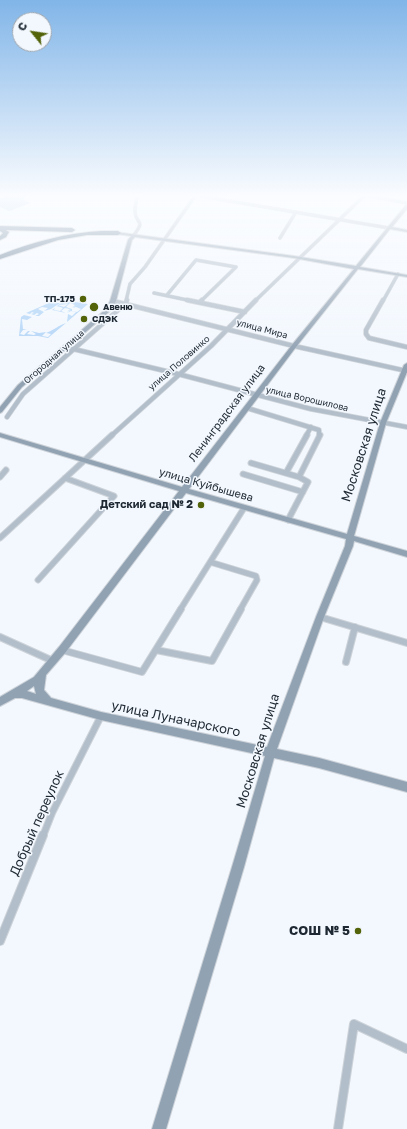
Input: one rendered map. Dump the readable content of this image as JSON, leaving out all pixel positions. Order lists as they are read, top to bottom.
{
  "streets": {
    "street": [
      "улица Мира",
      "Огородная улица",
      "улица Половинко",
      "улица Ворошилова",
      "Ленинградская улица",
      "Московская улица",
      "улица Куйбышева",
      "улица Луначарского",
      "Добрый переулок"
    ]
  },
  "crossings": [
    ["улица Мира", "Огородная улица"],
    ["улица Мира", "улица Половинко"],
    ["улица Мира", "Ленинградская улица"],
    ["улица Мира", "Московская улица"],
    ["Огородная улица", "улица Ворошилова"],
    ["улица Половинко", "улица Ворошилова"],
    ["улица Половинко", "улица Куйбышева"],
    ["улица Ворошилова", "Ленинградская улица"],
    ["улица Ворошилова", "Московская улица"],
    ["Ленинградская улица", "улица Куйбышева"],
    ["Ленинградская улица", "улица Луначарского"],
    ["Московская улица", "улица Куйбышева"],
    ["Московская улица", "улица Луначарского"],
    ["улица Луначарского", "Добрый переулок"]
  ],
  "places": [
    "ТП-175",
    "Авеню",
    "СДЭК",
    "Детский сад № 2",
    "СОШ № 5"
  ],
  "north": "top left"
}
